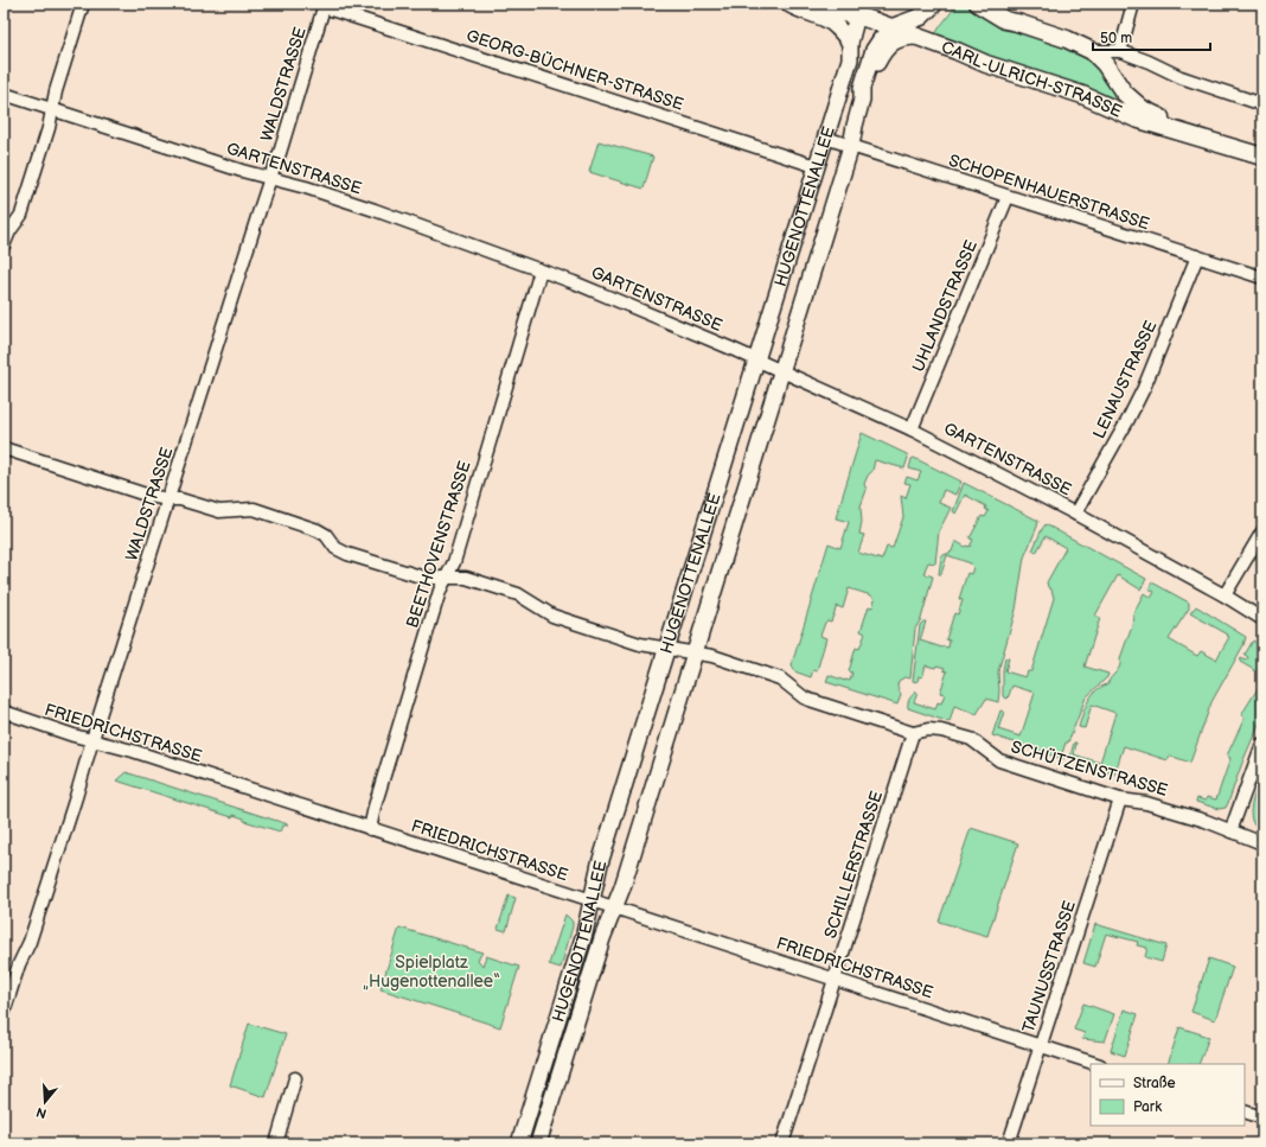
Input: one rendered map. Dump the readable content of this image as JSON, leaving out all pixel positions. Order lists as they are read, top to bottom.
{
  "streets": {
    "main road": ["CARL-ULRICH-STRASSE"],
    "street": [
      "GEORG-BÜCHNER-STRASSE",
      "WALDSTRASSE",
      "GARTENSTRASSE",
      "SCHOPENHAUERSTRASSE",
      "HUGENOTTENALLEE",
      "UHLANDSTRASSE",
      "LENAUSTRASSE",
      "BEETHOVENSTRASSE",
      "FRIEDRICHSTRASSE",
      "SCHÜTZENSTRASSE",
      "SCHILLERSTRASSE",
      "TAUNUSSTRASSE"
    ]
  },
  "crossings": [
    ["GEORG-BÜCHNER-STRASSE", "WALDSTRASSE"],
    ["GEORG-BÜCHNER-STRASSE", "HUGENOTTENALLEE"],
    ["CARL-ULRICH-STRASSE", "HUGENOTTENALLEE"],
    ["WALDSTRASSE", "GARTENSTRASSE"],
    ["WALDSTRASSE", "FRIEDRICHSTRASSE"],
    ["WALDSTRASSE", "SCHÜTZENSTRASSE"],
    ["GARTENSTRASSE", "HUGENOTTENALLEE"],
    ["GARTENSTRASSE", "UHLANDSTRASSE"],
    ["GARTENSTRASSE", "LENAUSTRASSE"],
    ["GARTENSTRASSE", "BEETHOVENSTRASSE"],
    ["SCHOPENHAUERSTRASSE", "HUGENOTTENALLEE"],
    ["SCHOPENHAUERSTRASSE", "UHLANDSTRASSE"],
    ["SCHOPENHAUERSTRASSE", "LENAUSTRASSE"],
    ["HUGENOTTENALLEE", "FRIEDRICHSTRASSE"],
    ["HUGENOTTENALLEE", "SCHÜTZENSTRASSE"],
    ["BEETHOVENSTRASSE", "FRIEDRICHSTRASSE"],
    ["BEETHOVENSTRASSE", "SCHÜTZENSTRASSE"],
    ["FRIEDRICHSTRASSE", "SCHILLERSTRASSE"],
    ["FRIEDRICHSTRASSE", "TAUNUSSTRASSE"],
    ["SCHÜTZENSTRASSE", "SCHILLERSTRASSE"],
    ["SCHÜTZENSTRASSE", "TAUNUSSTRASSE"]
  ],
  "parks": ["Spielplatz „Hugenottenallee“"],
  "legend": ["Straße", "Park"],
  "scale_bar": "50 m",
  "north": "bottom"
}
